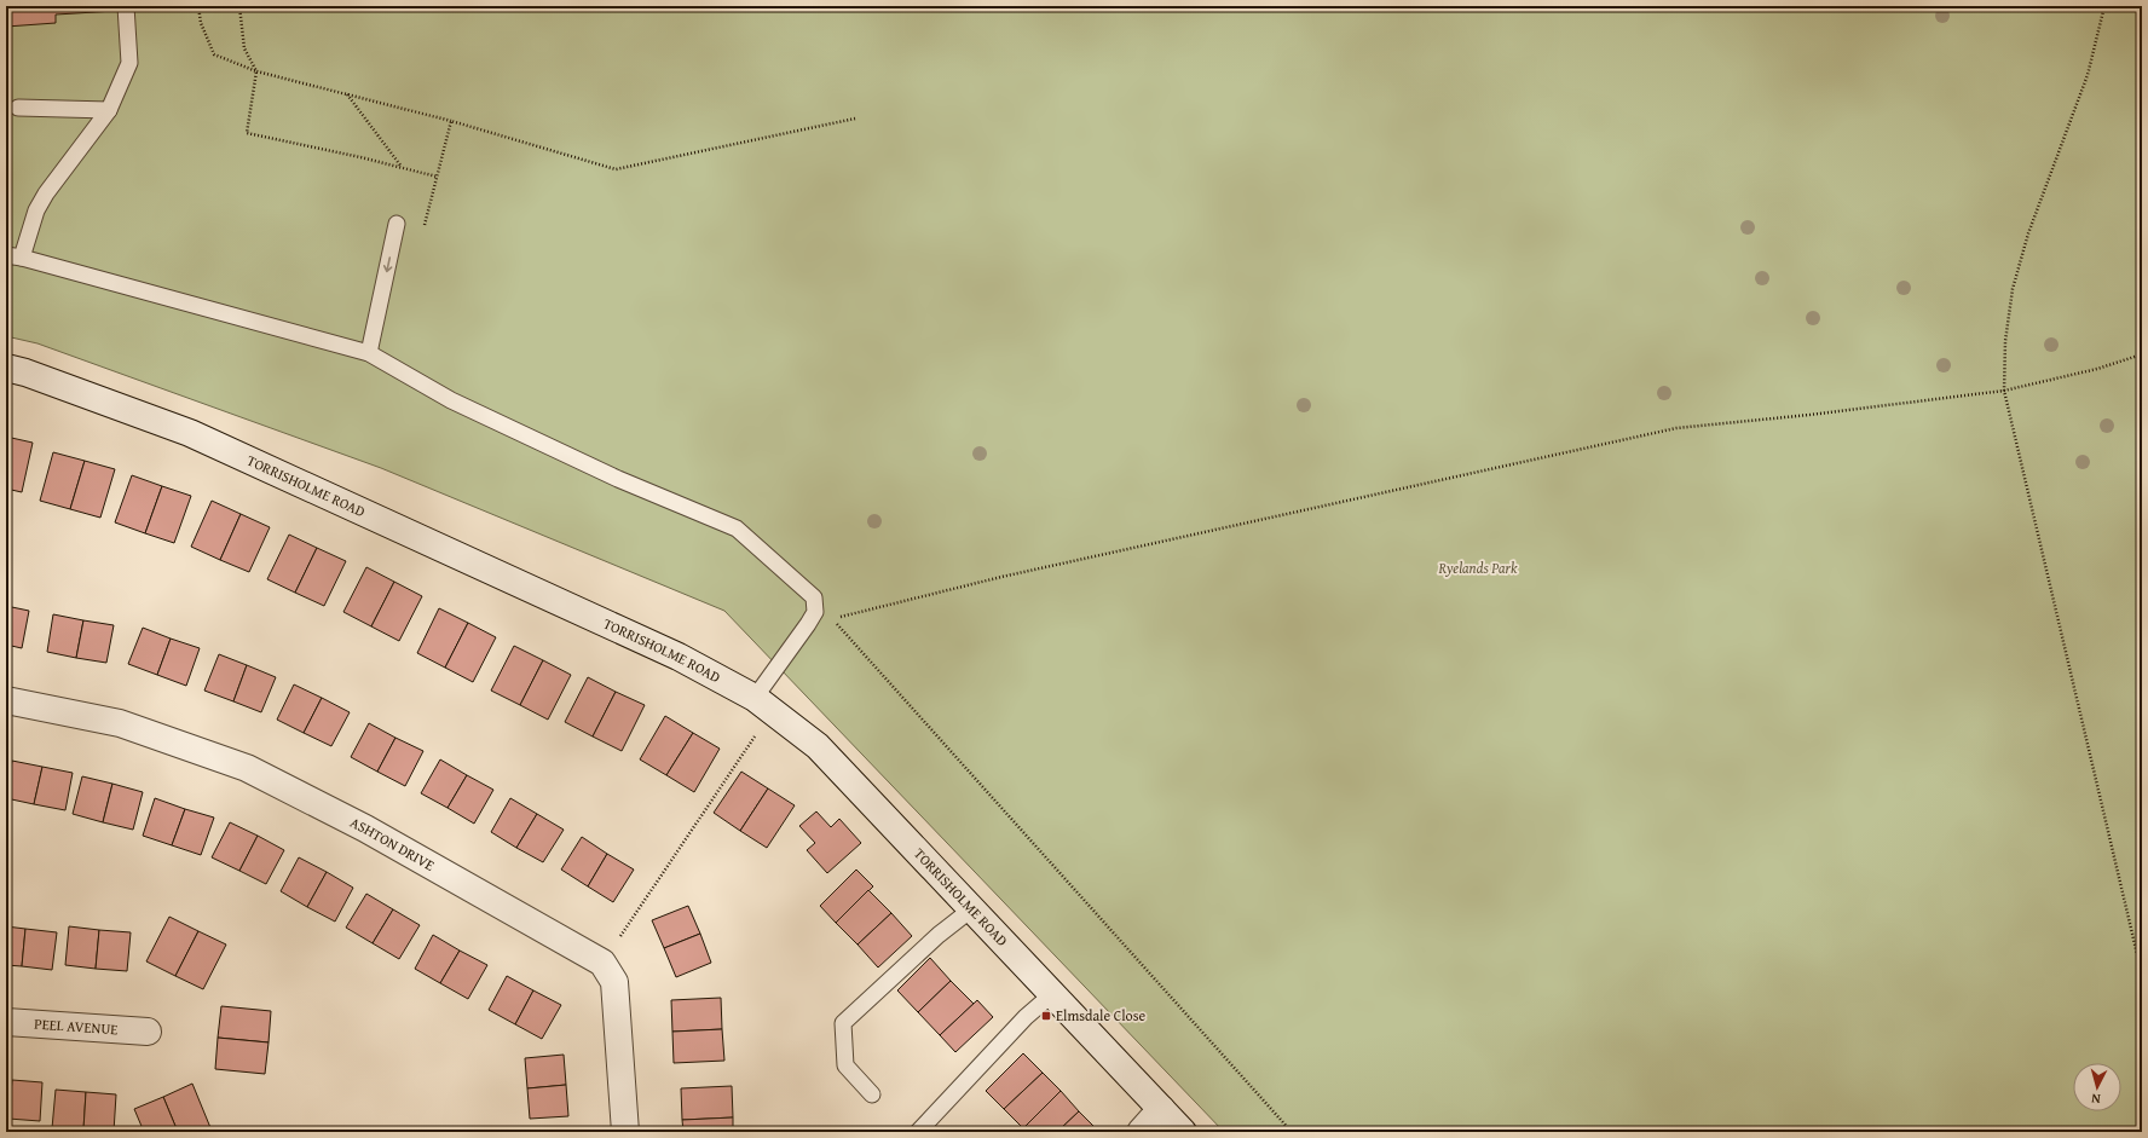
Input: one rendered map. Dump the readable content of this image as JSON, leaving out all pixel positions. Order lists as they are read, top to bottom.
{
  "streets": {
    "main road": ["TORRISHOLME ROAD", "ASHTON DRIVE", "PEEL AVENUE"]
  },
  "parks": ["Ryelands Park"],
  "places": {
    "transit": ["Elmsdale Close"]
  },
  "north": "bottom"
}
